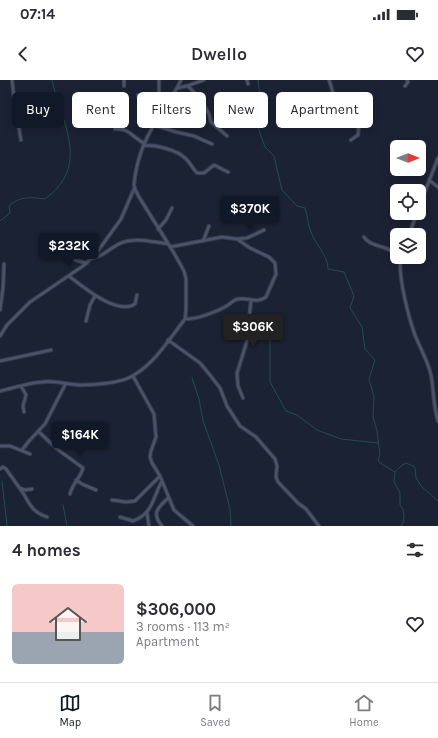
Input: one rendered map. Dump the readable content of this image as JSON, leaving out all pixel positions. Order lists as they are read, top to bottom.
{
  "north": "right",
  "page": {
    "status": "07:14",
    "header": "Dwello",
    "chip": [
      "Buy",
      "Rent",
      "Filters",
      "New",
      "Apartment"
    ],
    "price": [
      "$370K",
      "$232K",
      "$306K",
      "$164K"
    ],
    "heading": "4 homes",
    "list": [
      {
        "name": "$306,000",
        "note": "3 rooms · 113 m² · Apartment"
      }
    ],
    "tabs": ["Map", "Saved", "Home"]
  }
}
